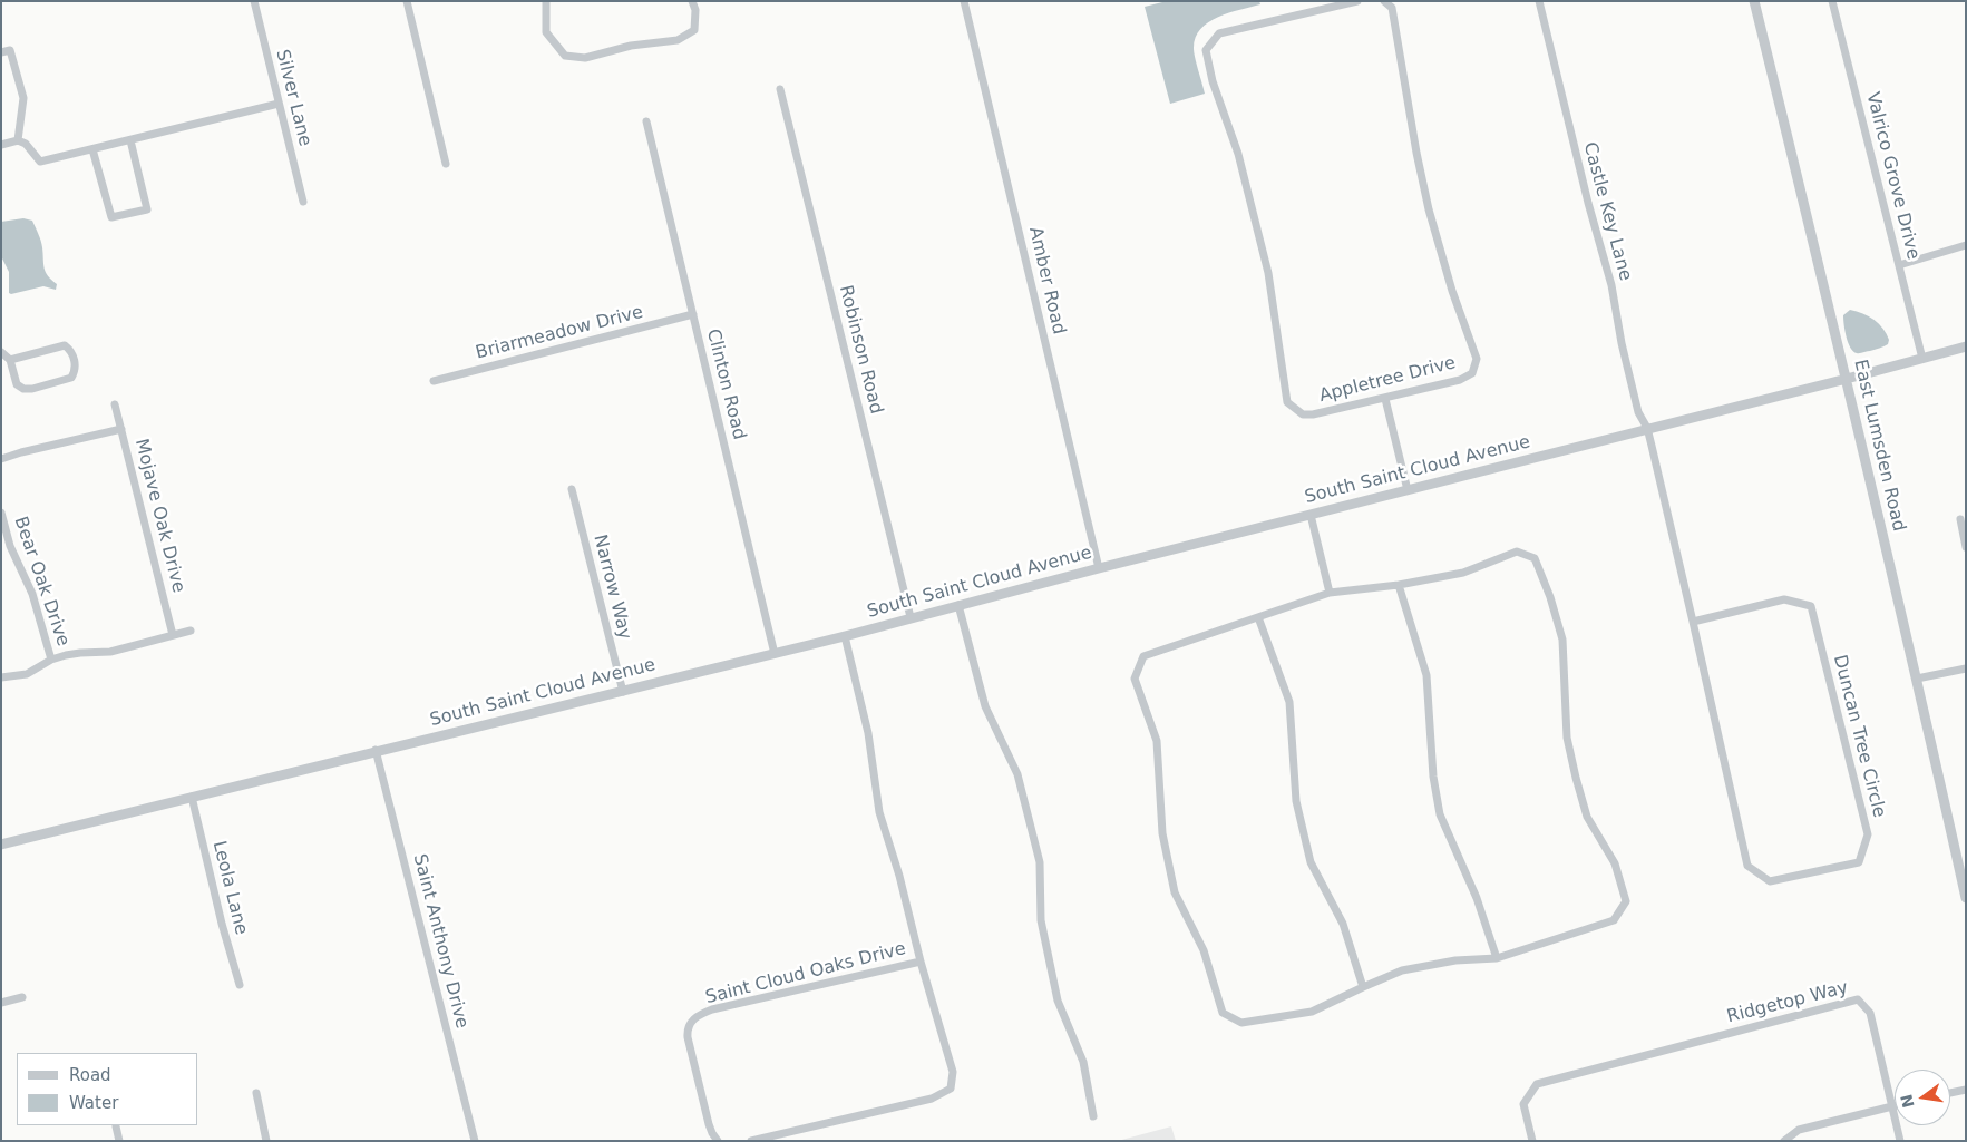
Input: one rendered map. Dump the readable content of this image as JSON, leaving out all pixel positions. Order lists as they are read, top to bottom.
{
  "streets": {
    "street": [
      "Silver Lane",
      "Valrico Grove Drive",
      "Castle Key Lane",
      "Amber Road",
      "Briarmeadow Drive",
      "Robinson Road",
      "Appletree Drive",
      "Clinton Road",
      "East Lumsden Road",
      "South Saint Cloud Avenue",
      "Mojave Oak Drive",
      "Bear Oak Drive",
      "Narrow Way",
      "Duncan Tree Circle",
      "Leola Lane",
      "Saint Anthony Drive",
      "Saint Cloud Oaks Drive",
      "Ridgetop Way"
    ]
  },
  "crossings": [
    ["Valrico Grove Drive", "South Saint Cloud Avenue"],
    ["Castle Key Lane", "South Saint Cloud Avenue"],
    ["Castle Key Lane", "Duncan Tree Circle"],
    ["Amber Road", "South Saint Cloud Avenue"],
    ["Briarmeadow Drive", "Clinton Road"],
    ["Robinson Road", "South Saint Cloud Avenue"],
    ["Clinton Road", "South Saint Cloud Avenue"],
    ["East Lumsden Road", "South Saint Cloud Avenue"],
    ["South Saint Cloud Avenue", "Narrow Way"],
    ["South Saint Cloud Avenue", "Duncan Tree Circle"],
    ["South Saint Cloud Avenue", "Leola Lane"],
    ["South Saint Cloud Avenue", "Saint Anthony Drive"],
    ["South Saint Cloud Avenue", "Saint Cloud Oaks Drive"]
  ],
  "legend": ["Road", "Water"],
  "north": "left"
}
